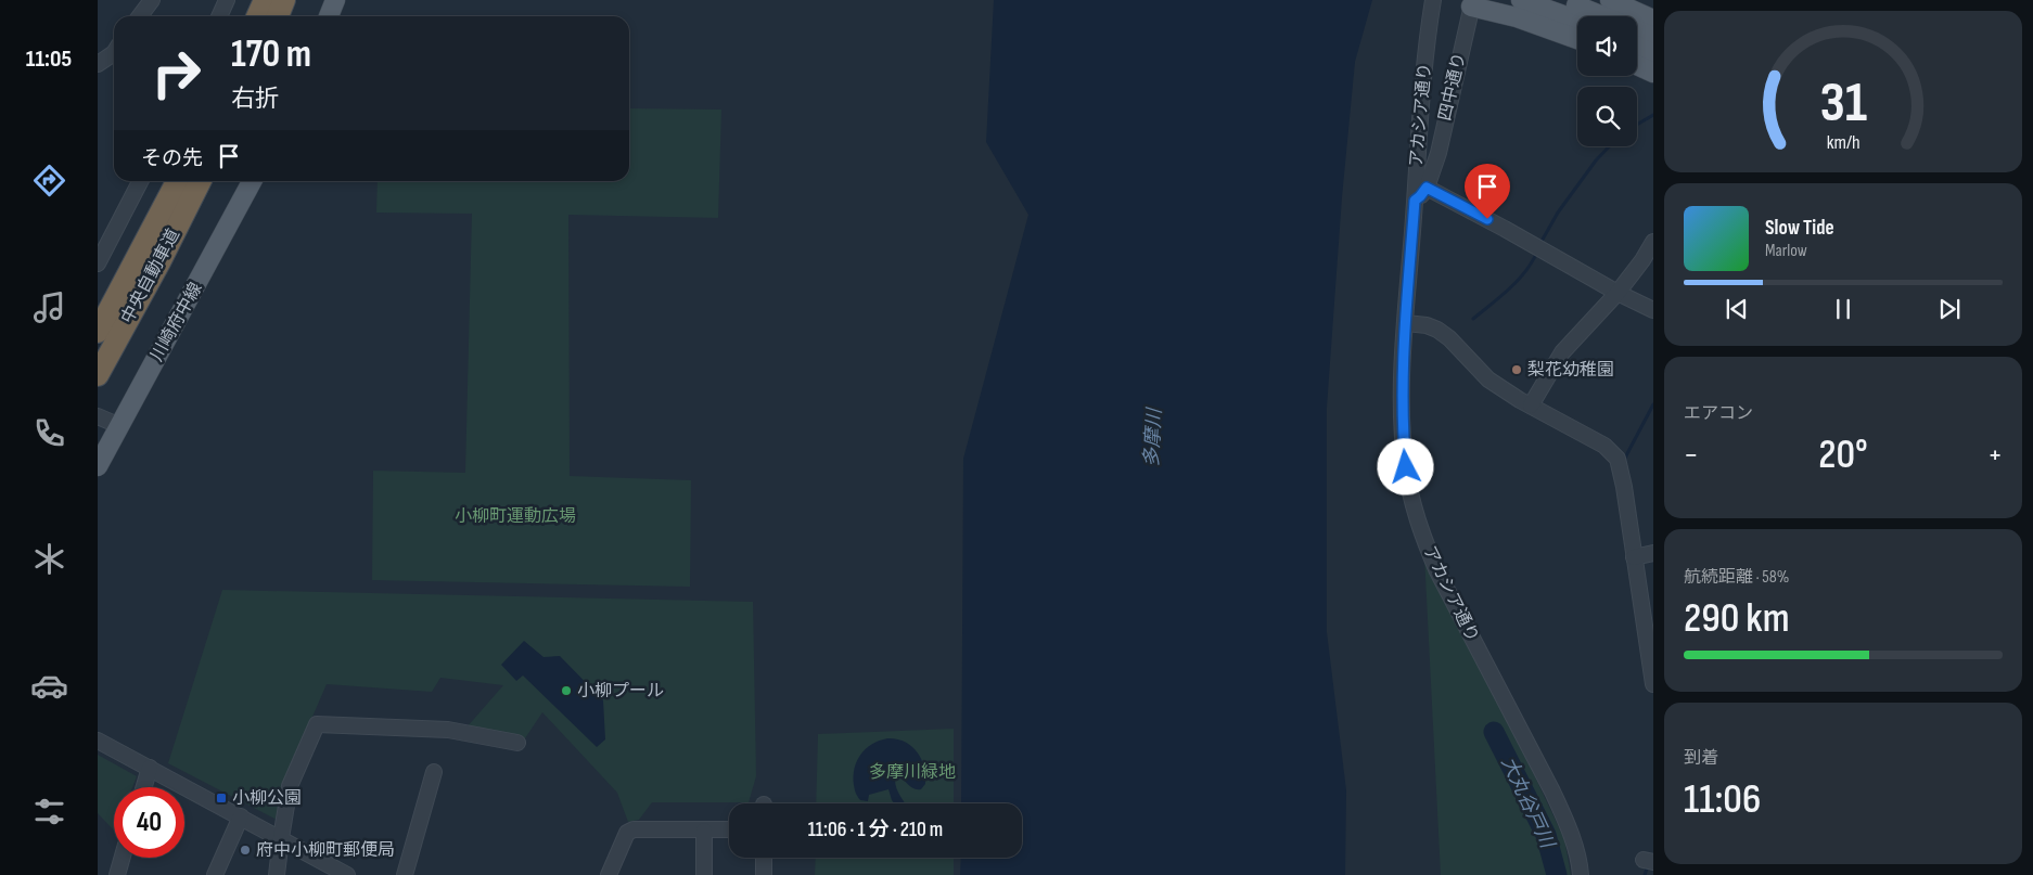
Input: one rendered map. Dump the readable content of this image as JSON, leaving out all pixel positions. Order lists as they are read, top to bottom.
{
  "streets": {
    "highway": ["中央自動車道"],
    "main road": ["川崎府中線"],
    "street": ["四中通り", "アカシア通り"]
  },
  "crossings": [
    ["四中通り", "アカシア通り"]
  ],
  "water": ["多摩川", "大丸谷戸川"],
  "parks": ["小柳町運動広場", "多摩川緑地"],
  "places": {
    "other": ["梨花幼稚園", "小柳プール", "府中小柳町郵便局"],
    "transit": ["小柳公園"]
  },
  "page": {
    "tabs": "11:05",
    "turn": ["170 m", "右折"],
    "then": "その先",
    "song": ["Slow Tide", "Marlow"],
    "tile": [
      "エアコン",
      ["航続距離 · 58%", "290 km"],
      ["到着", "11:06"]
    ],
    "heat": ["−", "20°", "+"],
    "limit": "40",
    "trip": "11:06 · 1 分 · 210 m",
    "gauge": ["31", "km/h"]
  }
}
